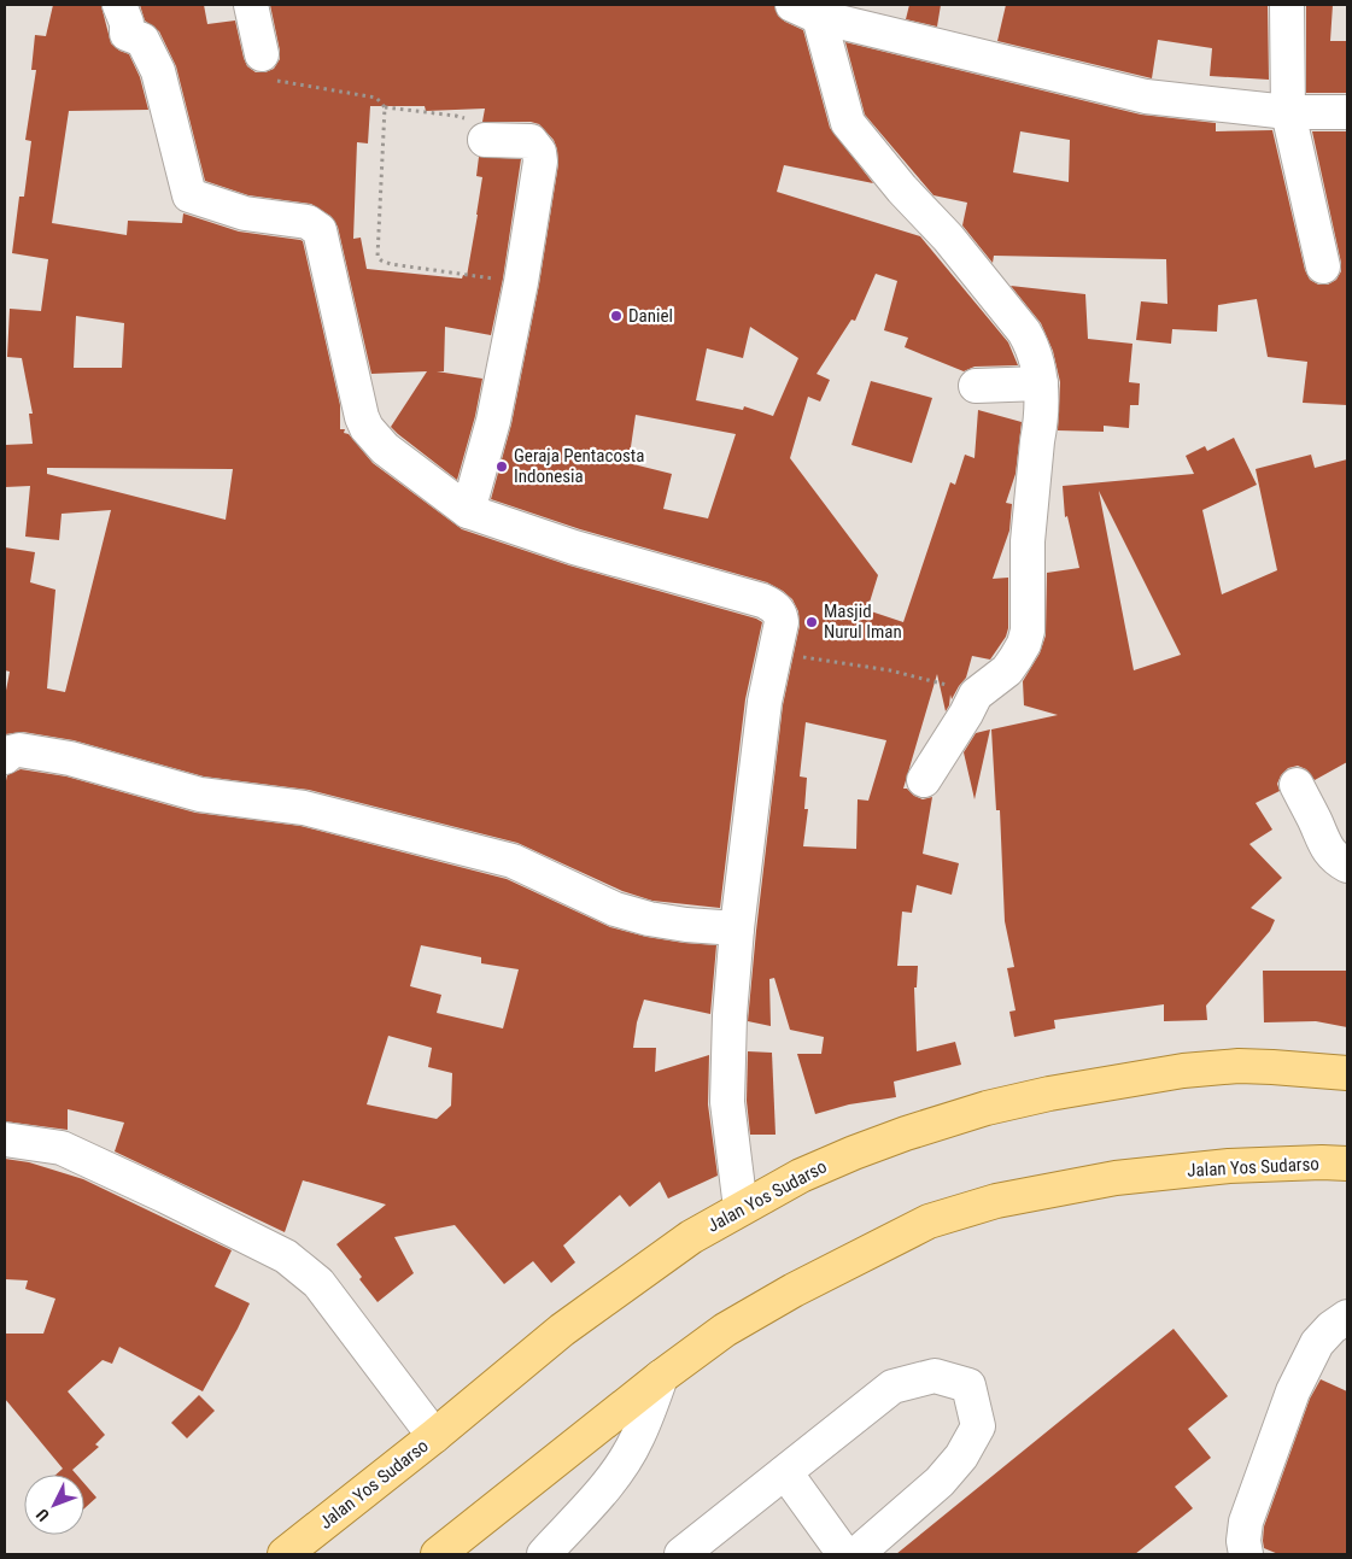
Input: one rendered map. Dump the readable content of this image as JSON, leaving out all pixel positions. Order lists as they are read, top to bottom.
{
  "streets": {
    "main road": ["Jalan Yos Sudarso"]
  },
  "places": ["Daniel", "Geraja Pentacosta Indonesia", "Masjid Nurul Iman"],
  "north": "bottom left"
}
